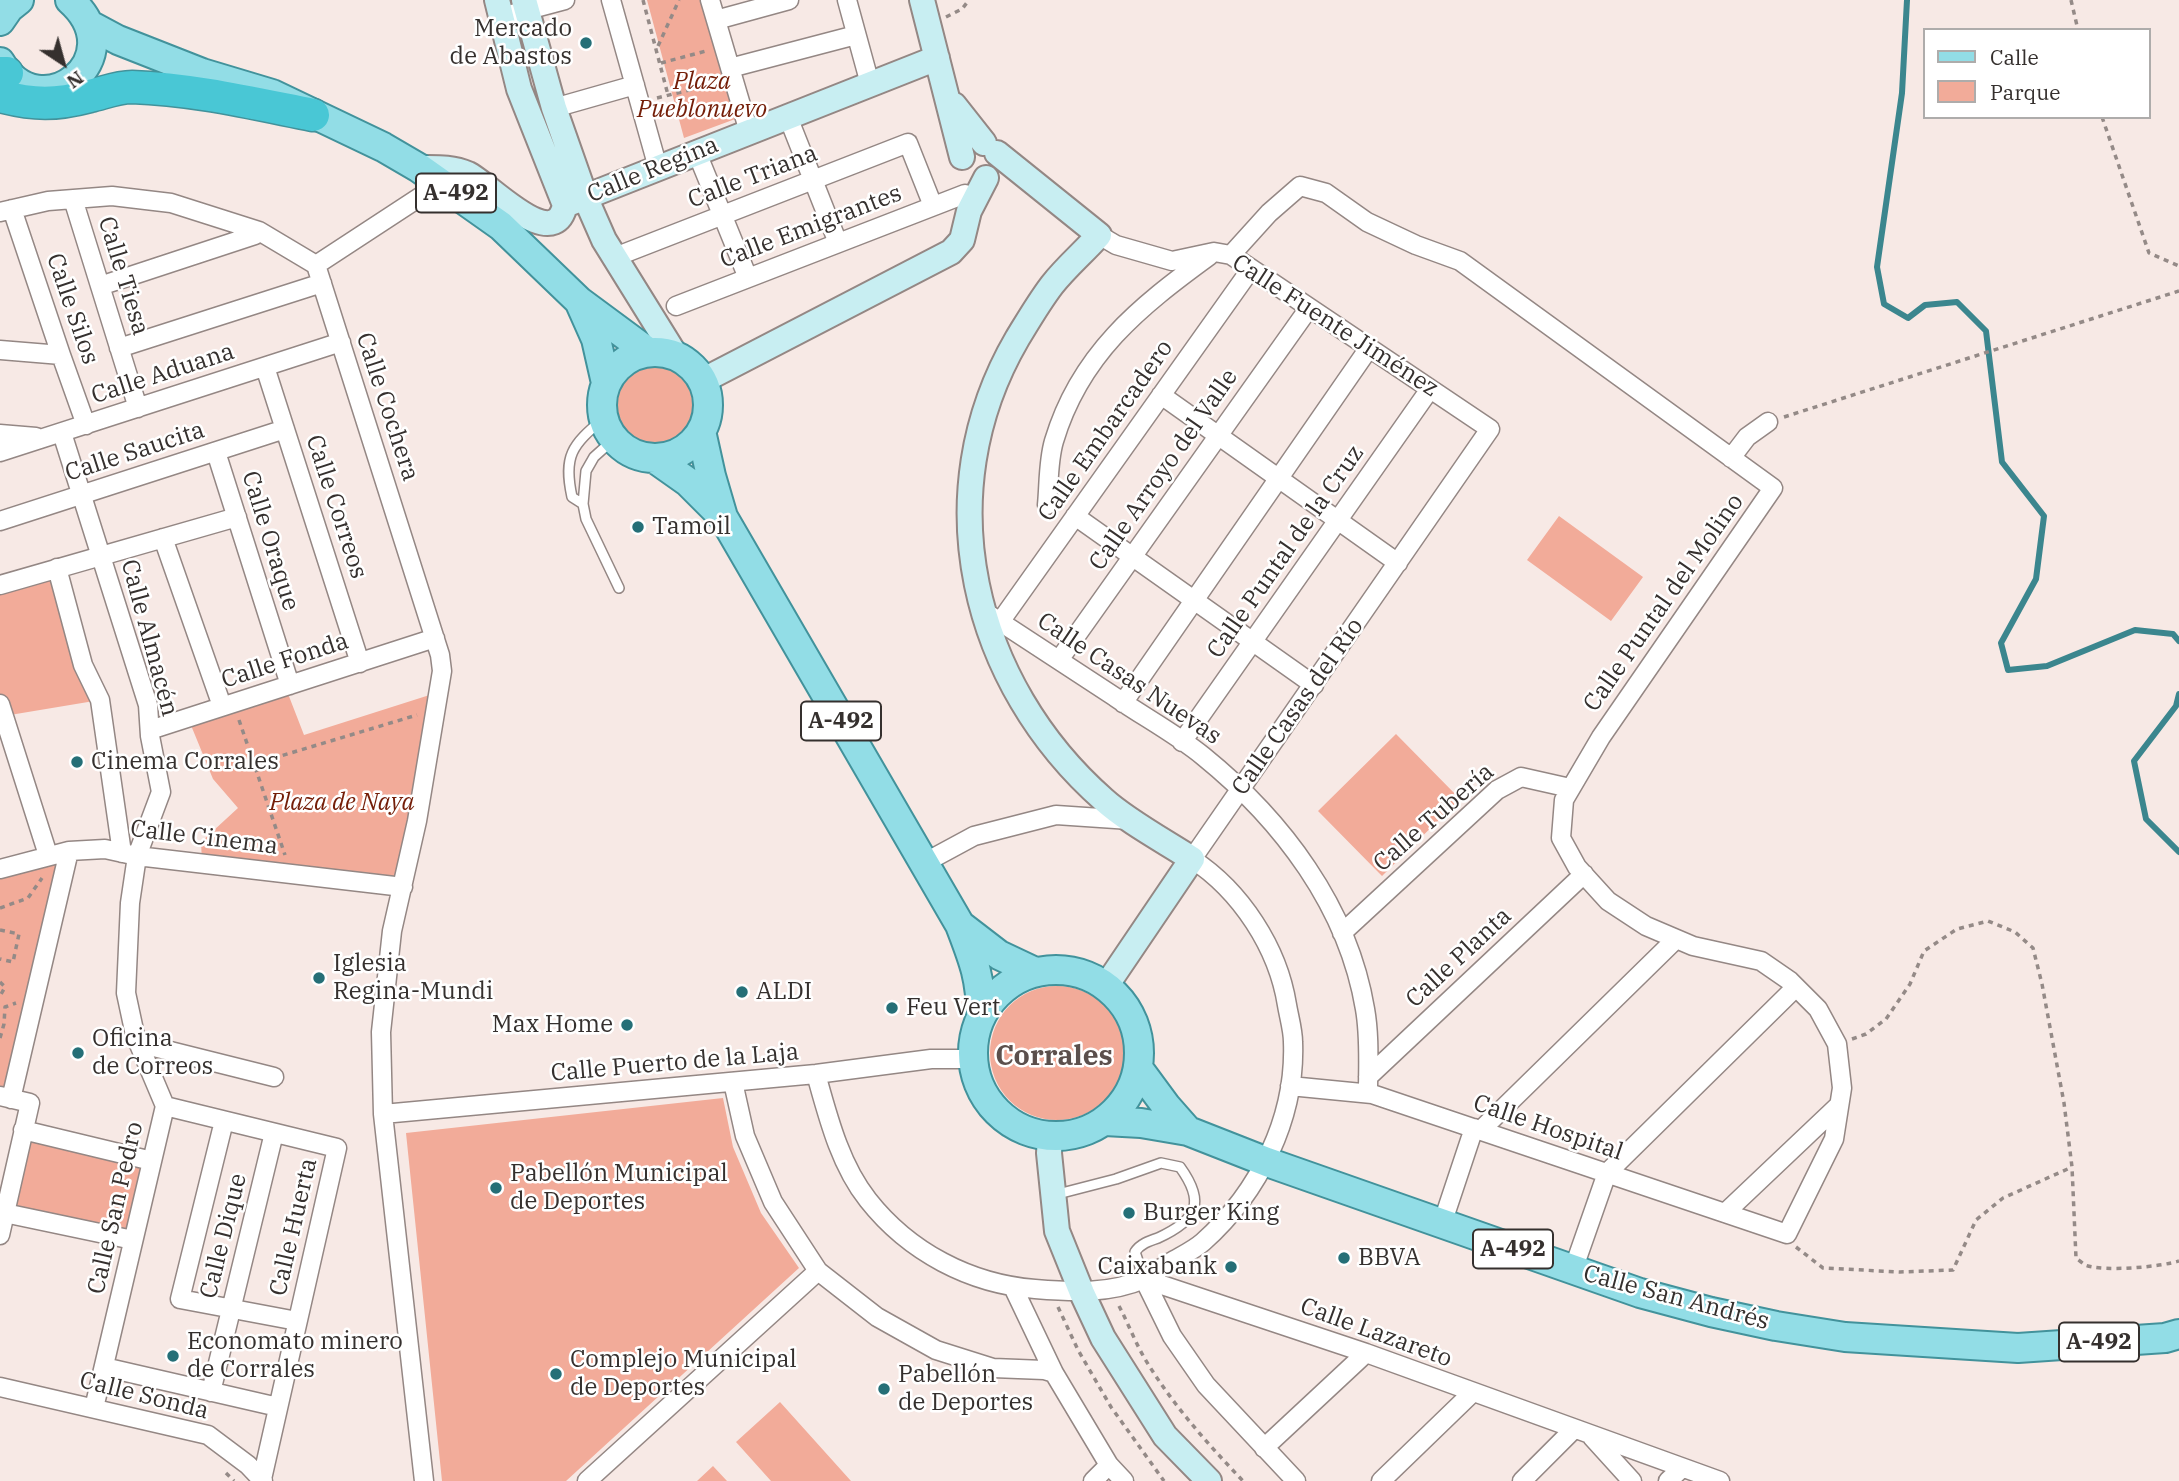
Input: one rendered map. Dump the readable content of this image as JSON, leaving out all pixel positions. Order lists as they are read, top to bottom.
{
  "streets": {
    "main road": ["A-492", "Calle San Andrés"],
    "street": [
      "Calle Regina",
      "Calle Triana",
      "Calle Emigrantes",
      "Calle Tiesa",
      "Calle Silos",
      "Calle Fuente Jiménez",
      "Calle Aduana",
      "Calle Cochera",
      "Calle Embarcadero",
      "Calle Saucita",
      "Calle Arroyo del Valle",
      "Calle Correos",
      "Calle Oraque",
      "Calle Puntal de la Cruz",
      "Calle Puntal del Molino",
      "Calle Almacén",
      "Calle Fonda",
      "Calle Casas Nuevas",
      "Calle Casas del Río",
      "Calle Tubería",
      "Calle Cinema",
      "Calle Planta",
      "Calle Puerto de la Laja",
      "Calle Hospital",
      "Calle San Pedro",
      "Calle Huerta",
      "Calle Dique",
      "Calle Lazareto",
      "Calle Sonda"
    ]
  },
  "crossings": [
    ["Calle Regina", "A-492"],
    ["Calle Triana", "Calle Emigrantes"],
    ["A-492", "Calle Casas del Río"],
    ["A-492", "Calle Puerto de la Laja"],
    ["A-492", "Calle San Andrés"],
    ["Calle Emigrantes", "Calle Fuente Jiménez"],
    ["Calle Tiesa", "Calle Aduana"],
    ["Calle Silos", "Calle Aduana"],
    ["Calle Fuente Jiménez", "Calle Embarcadero"],
    ["Calle Fuente Jiménez", "Calle Arroyo del Valle"],
    ["Calle Fuente Jiménez", "Calle Puntal de la Cruz"],
    ["Calle Fuente Jiménez", "Calle Puntal del Molino"],
    ["Calle Fuente Jiménez", "Calle Casas del Río"],
    ["Calle Aduana", "Calle Cochera"],
    ["Calle Aduana", "Calle Correos"],
    ["Calle Aduana", "Calle Almacén"],
    ["Calle Cochera", "Calle Fonda"],
    ["Calle Cochera", "Calle Cinema"],
    ["Calle Cochera", "Calle Puerto de la Laja"],
    ["Calle Embarcadero", "Calle Casas Nuevas"],
    ["Calle Saucita", "Calle Correos"],
    ["Calle Saucita", "Calle Oraque"],
    ["Calle Saucita", "Calle Almacén"],
    ["Calle Arroyo del Valle", "Calle Casas Nuevas"],
    ["Calle Correos", "Calle Fonda"],
    ["Calle Oraque", "Calle Fonda"],
    ["Calle Puntal de la Cruz", "Calle Casas Nuevas"],
    ["Calle Puntal del Molino", "Calle Tubería"],
    ["Calle Puntal del Molino", "Calle Planta"],
    ["Calle Puntal del Molino", "Calle Hospital"],
    ["Calle Almacén", "Calle Fonda"],
    ["Calle Almacén", "Calle Cinema"],
    ["Calle Almacén", "Calle San Pedro"],
    ["Calle Casas Nuevas", "Calle Casas del Río"],
    ["Calle Casas Nuevas", "Calle Tubería"],
    ["Calle Casas Nuevas", "Calle Planta"],
    ["Calle Casas Nuevas", "Calle Hospital"],
    ["Calle Casas del Río", "Calle Puerto de la Laja"],
    ["Calle Casas del Río", "Calle San Andrés"],
    ["Calle Cinema", "Calle San Pedro"],
    ["Calle Planta", "Calle Hospital"],
    ["Calle Puerto de la Laja", "Calle San Andrés"],
    ["Calle San Pedro", "Calle Sonda"],
    ["Calle Huerta", "Calle Dique"],
    ["Calle Huerta", "Calle Sonda"]
  ],
  "districts": ["Corrales"],
  "parks": ["Plaza Pueblonuevo", "Plaza de Naya"],
  "places": [
    "Mercado de Abastos",
    "Tamoil",
    "Cinema Corrales",
    "Iglesia Regina-Mundi",
    "ALDI",
    "Feu Vert",
    "Max Home",
    "Oficina de Correos",
    "Pabellón Municipal de Deportes",
    "Burger King",
    "BBVA",
    "Caixabank",
    "Economato minero de Corrales",
    "Complejo Municipal de Deportes",
    "Pabellón de Deportes"
  ],
  "legend": ["Calle", "Parque"],
  "north": "bottom right"
}
